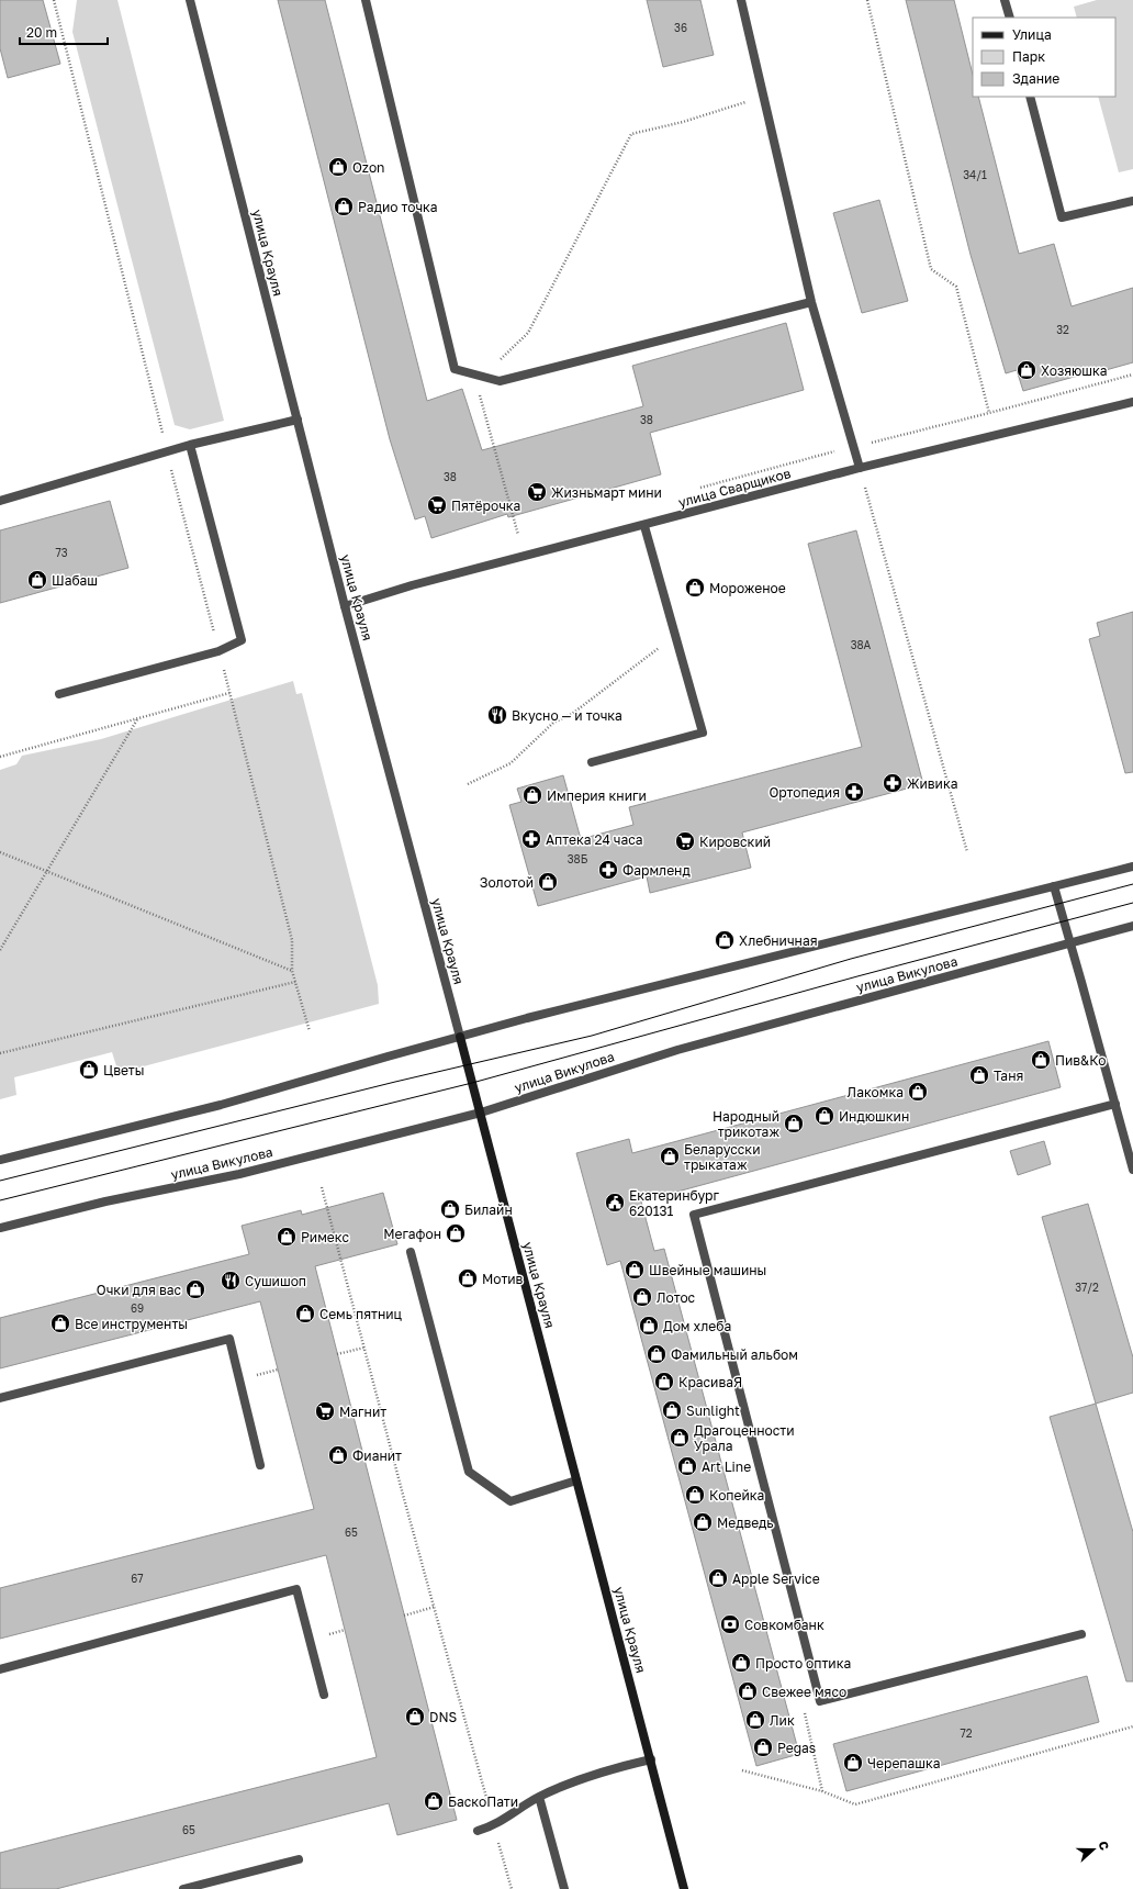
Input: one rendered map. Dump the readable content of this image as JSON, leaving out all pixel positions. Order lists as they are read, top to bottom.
{
  "streets": {
    "main road": ["улица Крауля"],
    "street": ["улица Сварщиков", "улица Викулова"]
  },
  "crossings": [
    ["улица Крауля", "улица Сварщиков"],
    ["улица Крауля", "улица Викулова"]
  ],
  "places": {
    "shop": [
      "Ozon",
      "Радио точка",
      "Хозяюшка",
      "Шабаш",
      "Мороженое",
      "Империя книги",
      "Золотой",
      "Хлебничная",
      "Пив&Ко",
      "Цветы",
      "Таня",
      "Лакомка",
      "Индюшкин",
      "Народный трикотаж",
      "Беларусски трыкатаж",
      "Билайн",
      "Мегафон",
      "Римекс",
      "Швейные машины",
      "Мотив",
      "Очки для вас",
      "Лотос",
      "Семь пятниц",
      "Все инструменты",
      "Дом хлеба",
      "Фамильный альбом",
      "КрасиваЯ",
      "Sunlight",
      "Драгоценности Урала",
      "Фианит",
      "Art Line",
      "Копейка",
      "Медведь",
      "Apple Service",
      "Просто оптика",
      "Свежее мясо",
      "DNS",
      "Лик",
      "Pegas",
      "Черепашка",
      "БаскоПати"
    ],
    "supermarket": [
      "Жизньмарт мини",
      "Пятёрочка",
      "Кировский",
      "Магнит"
    ],
    "restaurant": ["Вкусно — и точка", "Сушишоп"],
    "pharmacy": [
      "Живика",
      "Ортопедия",
      "Аптека 24 часа",
      "Фармленд"
    ],
    "public building": ["Екатеринбург 620131"],
    "bank": ["Совкомбанк"]
  },
  "house_numbers": [
    "36",
    "34/1",
    "32",
    "38",
    "38",
    "73",
    "38А",
    "38Б",
    "37/2",
    "69",
    "65",
    "67",
    "72",
    "65"
  ],
  "legend": ["Улица", "Парк", "Здание"],
  "scale_bar": "20 m",
  "north": "right"
}
